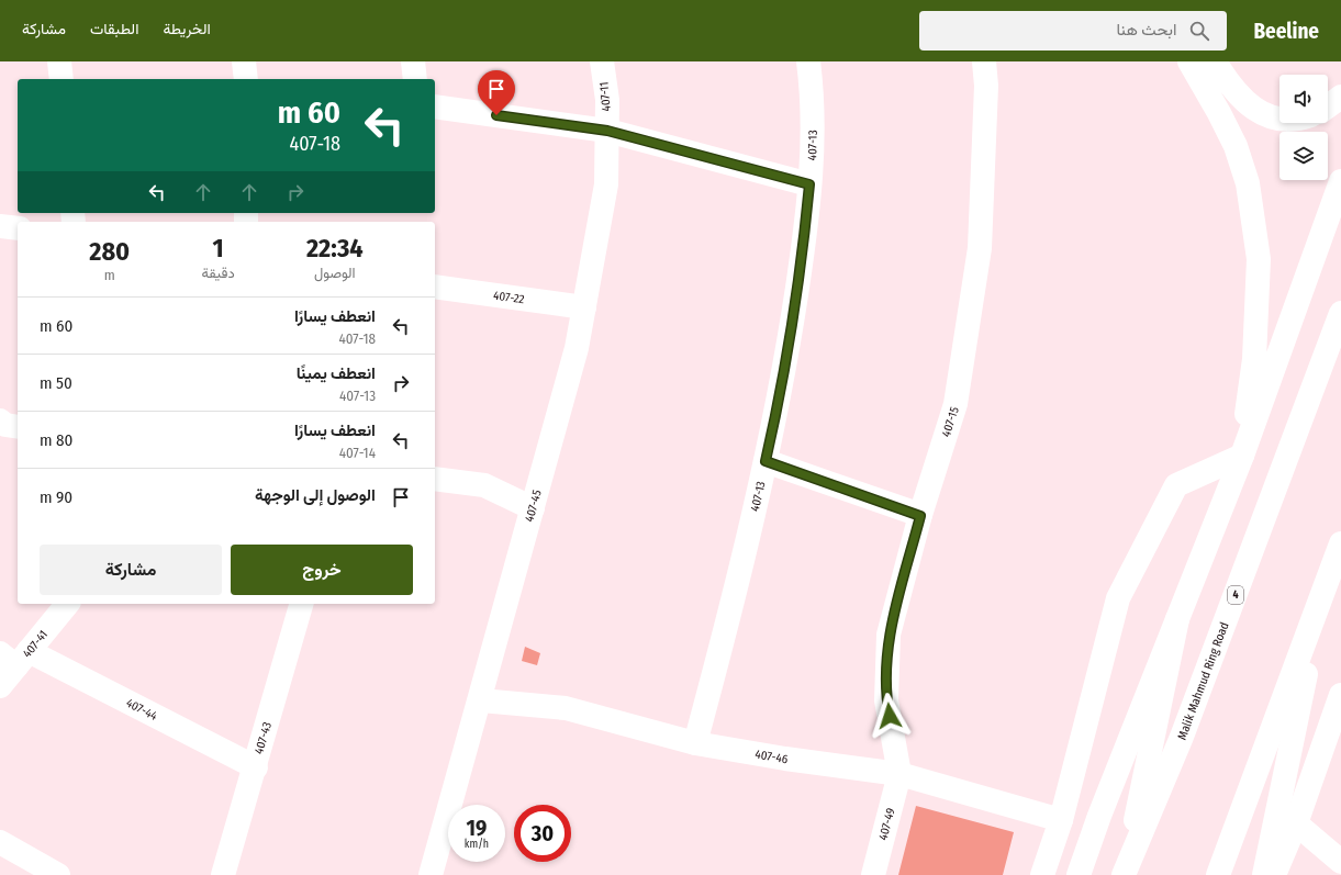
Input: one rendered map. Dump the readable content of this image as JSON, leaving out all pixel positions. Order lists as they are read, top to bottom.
{
  "streets": {
    "main road": [
      "407-11",
      "407-13",
      "407-22",
      "407-15",
      "407-45",
      "4",
      "407-41",
      "Malik Mahmud Ring Road",
      "407-44",
      "407-43",
      "407-46",
      "407-49"
    ]
  },
  "crossings": [
    ["407-11", "407-45"],
    ["407-13", "407-46"],
    ["407-22", "407-45"],
    ["407-15", "407-46"],
    ["407-15", "407-49"],
    ["407-45", "407-46"],
    ["407-41", "407-44"],
    ["407-44", "407-43"],
    ["407-46", "407-49"]
  ],
  "page": {
    "header": "Beeline",
    "search": "ابحث هنا",
    "nav": ["الخريطة", "الطبقات", "مشاركة"],
    "turn": ["60 m", "407-18"],
    "eta": [
      "22:34",
      "الوصول",
      "1",
      "دقيقة",
      "280",
      "m"
    ],
    "list": [
      {
        "name": "انعطف يسارًا",
        "note": "407-18",
        "value": "60 m"
      },
      {
        "name": "انعطف يمينًا",
        "note": "407-13",
        "value": "50 m"
      },
      {
        "name": "انعطف يسارًا",
        "note": "407-14",
        "value": "80 m"
      },
      {
        "name": "الوصول إلى الوجهة",
        "value": "90 m"
      }
    ],
    "buttons": ["خروج", "مشاركة"],
    "speed": "19 km/h",
    "limit": "30"
  }
}
